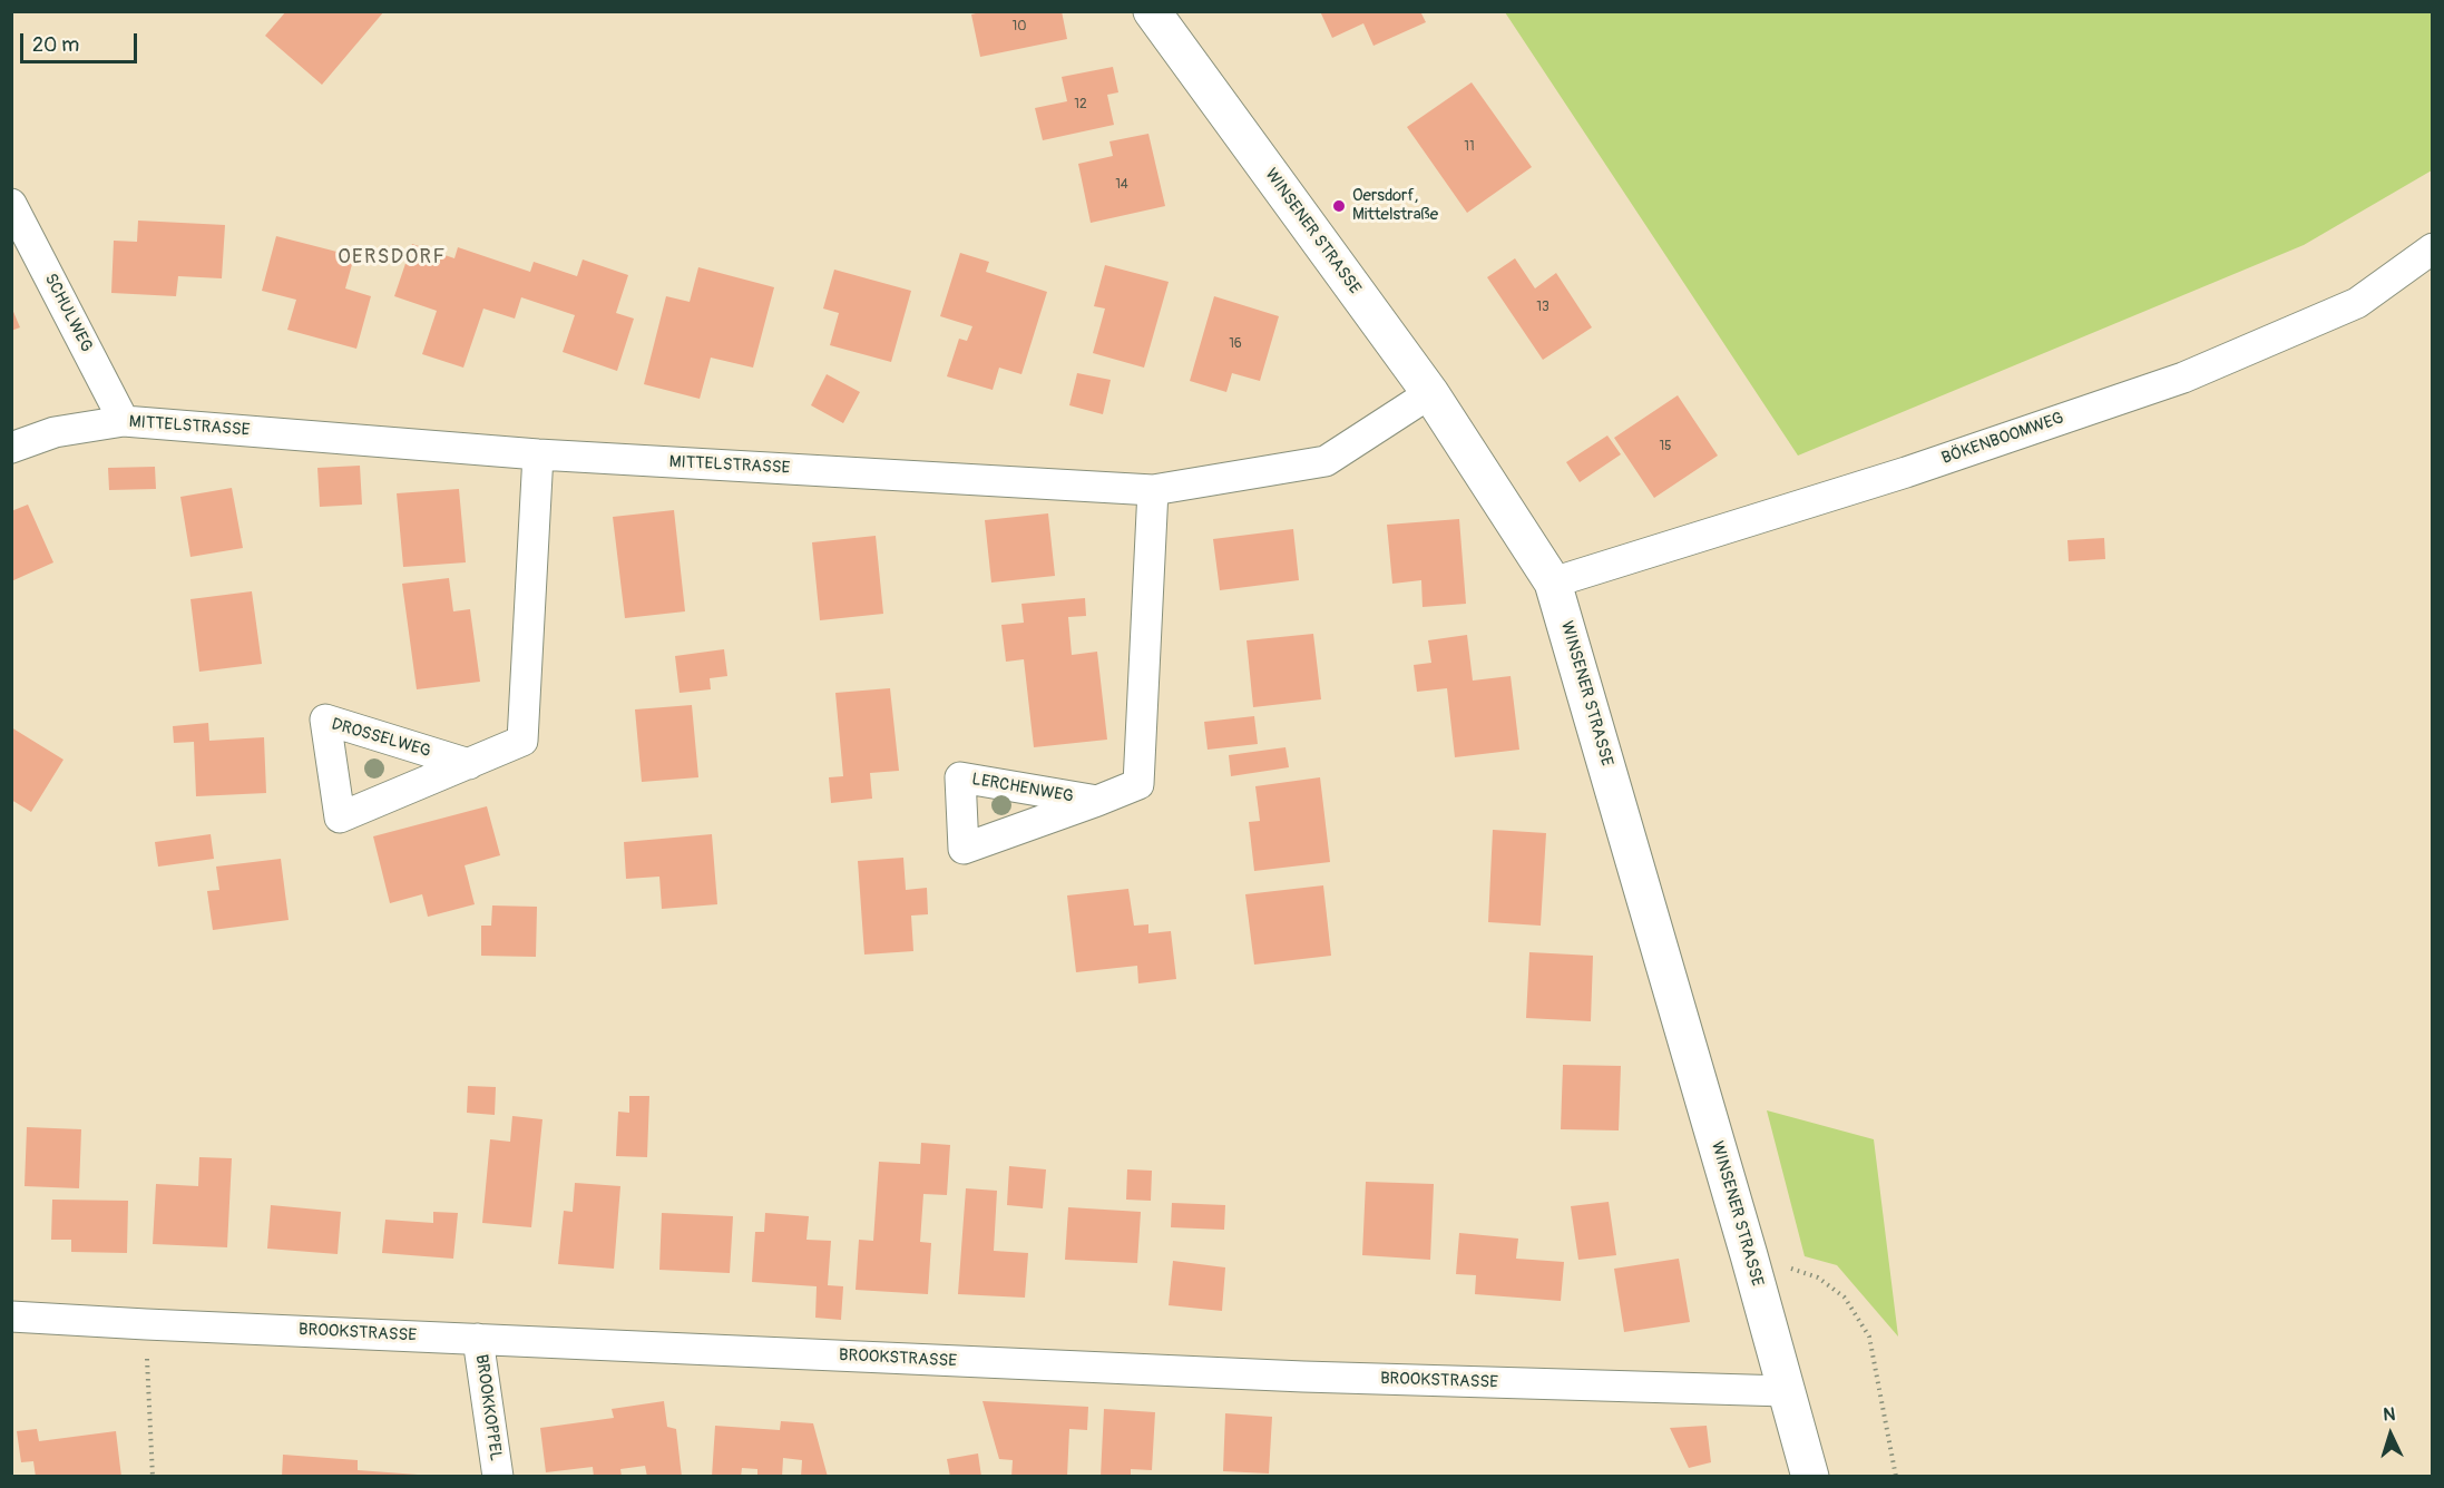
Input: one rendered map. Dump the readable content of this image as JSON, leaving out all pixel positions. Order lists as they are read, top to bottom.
{
  "streets": {
    "street": [
      "WINSENER STRASSE",
      "SCHULWEG",
      "MITTELSTRASSE",
      "BÖKENBOOMWEG",
      "DROSSELWEG",
      "LERCHENWEG",
      "BROOKSTRASSE",
      "BROOKKOPPEL"
    ]
  },
  "crossings": [
    ["WINSENER STRASSE", "MITTELSTRASSE"],
    ["WINSENER STRASSE", "BÖKENBOOMWEG"],
    ["WINSENER STRASSE", "BROOKSTRASSE"],
    ["SCHULWEG", "MITTELSTRASSE"],
    ["MITTELSTRASSE", "DROSSELWEG"],
    ["MITTELSTRASSE", "LERCHENWEG"],
    ["BROOKSTRASSE", "BROOKKOPPEL"]
  ],
  "districts": ["OERSDORF"],
  "places": ["Oersdorf, Mittelstraße"],
  "house_numbers": [
    "10",
    "12",
    "11",
    "14",
    "13",
    "16",
    "15"
  ],
  "scale_bar": "20 m",
  "north": "top"
}
